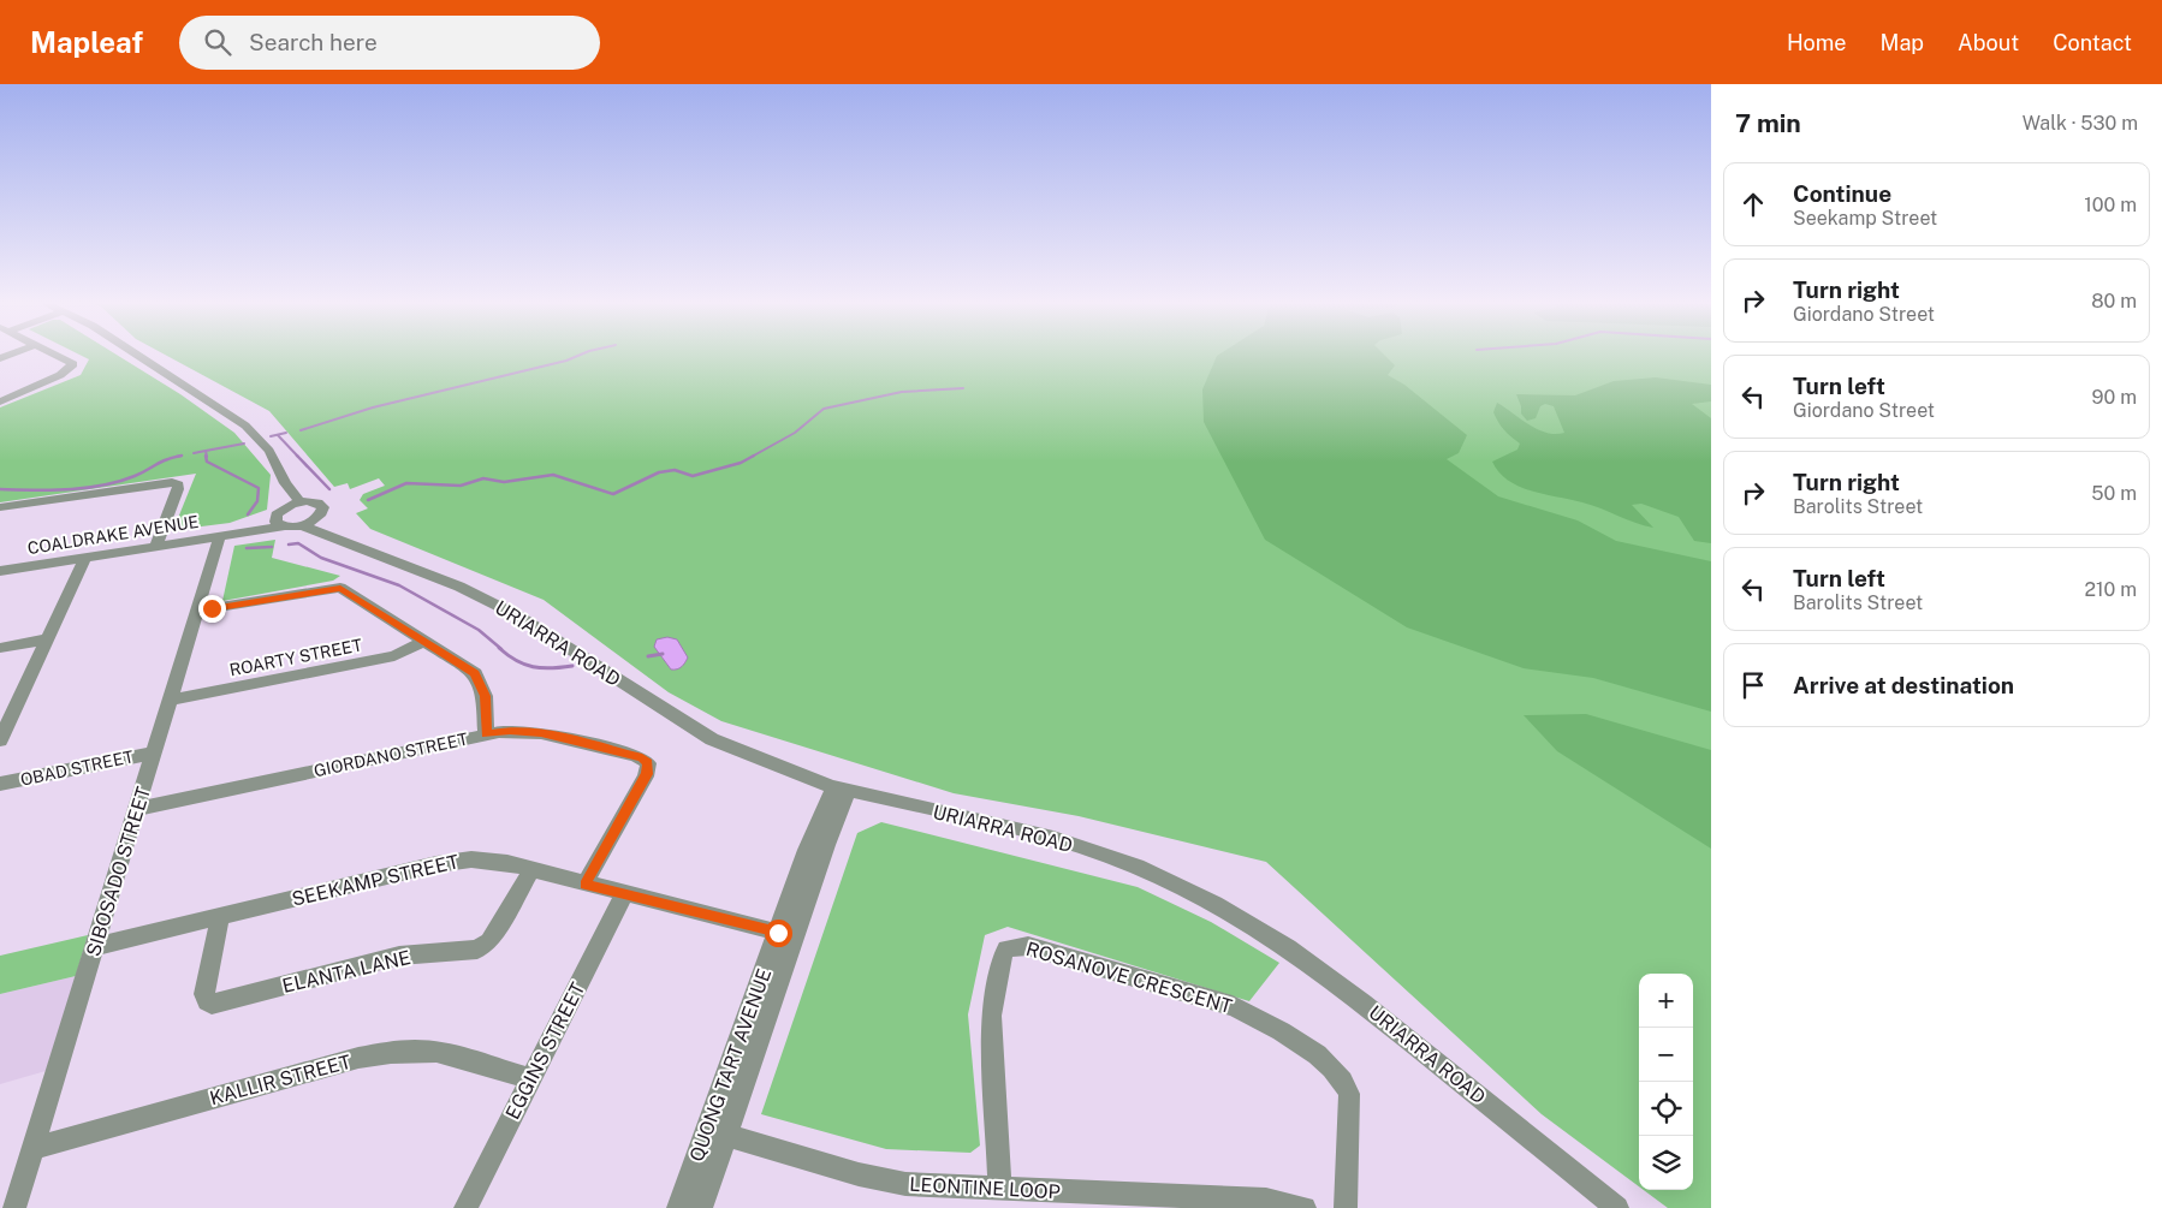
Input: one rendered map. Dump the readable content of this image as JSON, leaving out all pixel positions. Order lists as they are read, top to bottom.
{
  "streets": {
    "street": [
      "COALDRAKE AVENUE",
      "URIARRA ROAD",
      "ROARTY STREET",
      "GIORDANO STREET",
      "OBAD STREET",
      "SIBOSADO STREET",
      "SEEKAMP STREET",
      "ELANTA LANE",
      "ROSANOVE CRESCENT",
      "EGGINS STREET",
      "QUONG TART AVENUE",
      "KALLIR STREET",
      "LEONTINE LOOP"
    ]
  },
  "crossings": [
    ["COALDRAKE AVENUE", "SIBOSADO STREET"],
    ["URIARRA ROAD", "QUONG TART AVENUE"],
    ["ROARTY STREET", "SIBOSADO STREET"],
    ["GIORDANO STREET", "SIBOSADO STREET"],
    ["GIORDANO STREET", "SEEKAMP STREET"],
    ["OBAD STREET", "SIBOSADO STREET"],
    ["SIBOSADO STREET", "SEEKAMP STREET"],
    ["SIBOSADO STREET", "KALLIR STREET"],
    ["SEEKAMP STREET", "ELANTA LANE"],
    ["SEEKAMP STREET", "EGGINS STREET"],
    ["SEEKAMP STREET", "QUONG TART AVENUE"],
    ["ROSANOVE CRESCENT", "LEONTINE LOOP"],
    ["EGGINS STREET", "KALLIR STREET"],
    ["QUONG TART AVENUE", "LEONTINE LOOP"]
  ],
  "page": {
    "header": "Mapleaf",
    "search": "Search here",
    "nav": [
      "Home",
      "Map",
      "About",
      "Contact"
    ],
    "heading": ["7 min", "Walk · 530 m"],
    "list": [
      ["Continue", "Seekamp Street", "100 m"],
      ["Turn right", "Giordano Street", "80 m"],
      ["Turn left", "Giordano Street", "90 m"],
      ["Turn right", "Barolits Street", "50 m"],
      ["Turn left", "Barolits Street", "210 m"],
      "Arrive at destination"
    ],
    "map_buttons": ["+", "−"]
  }
}
